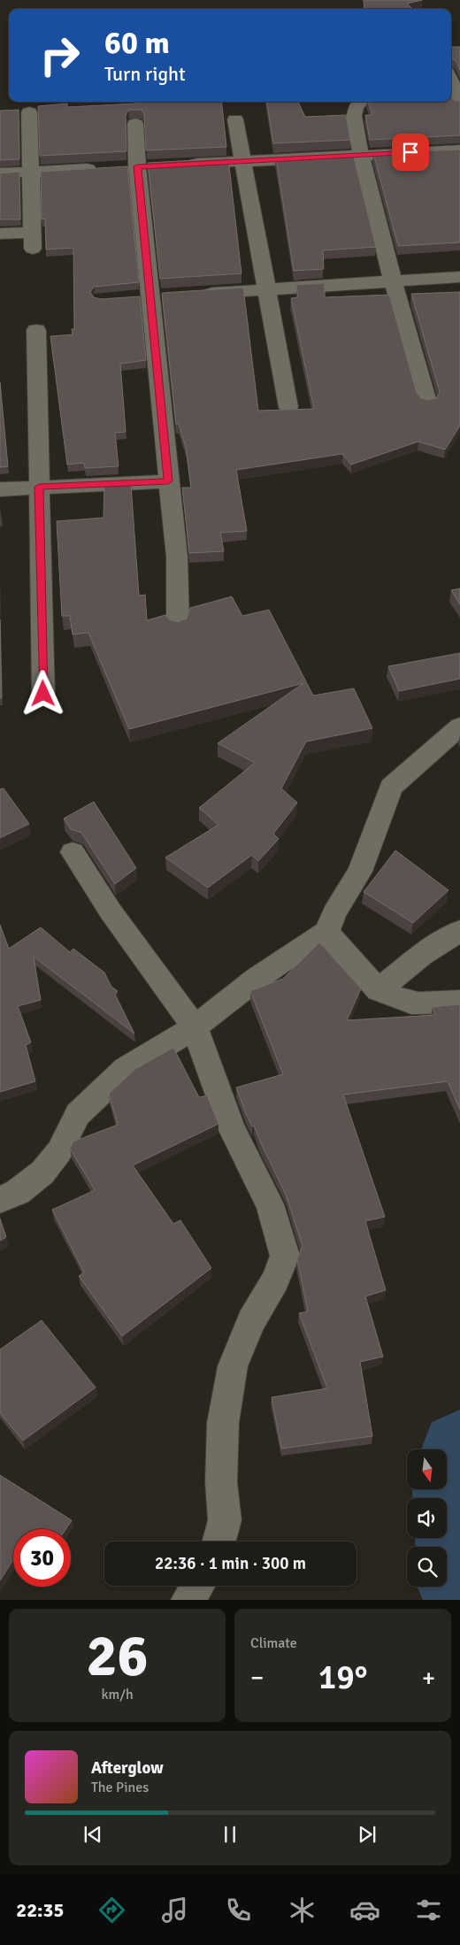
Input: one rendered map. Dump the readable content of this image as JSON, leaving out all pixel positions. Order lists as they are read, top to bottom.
{
  "north": "bottom",
  "page": {
    "turn": ["60 m", "Turn right"],
    "limit": "30",
    "trip": "22:36 · 1 min · 300 m",
    "tile": [
      ["26", "km/h"],
      "Climate"
    ],
    "heat": ["−", "19°", "+"],
    "song": ["Afterglow", "The Pines"],
    "tabs": "22:35"
  }
}
